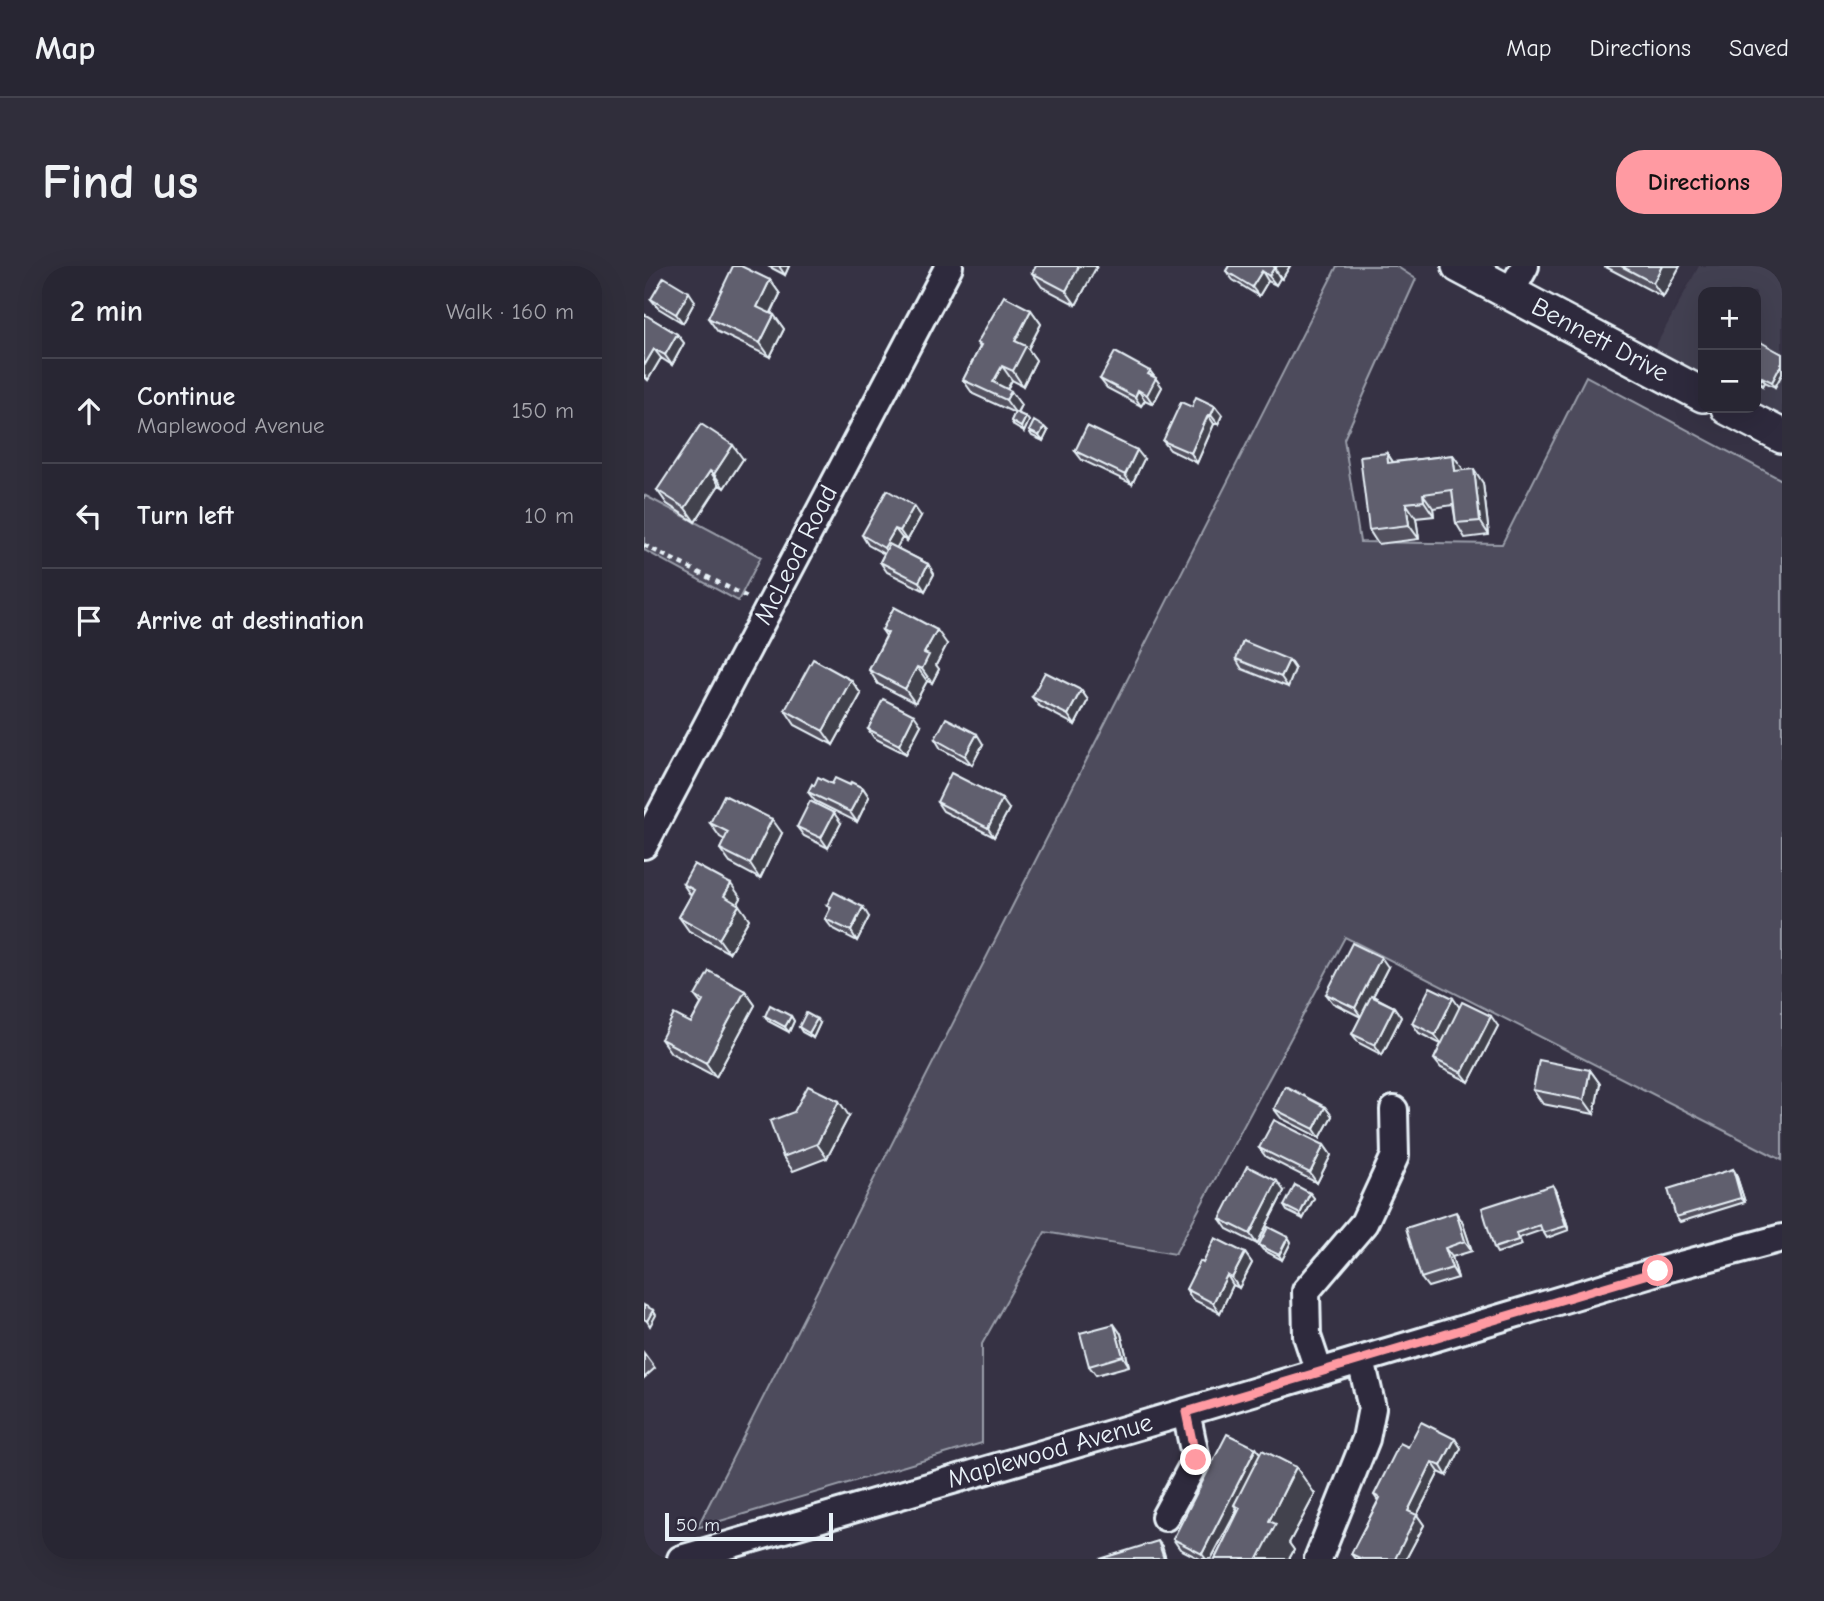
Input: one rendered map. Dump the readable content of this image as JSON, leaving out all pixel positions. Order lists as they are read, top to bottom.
{
  "streets": {
    "main road": ["Bennett Drive"],
    "street": ["McLeod Road", "Maplewood Avenue"]
  },
  "scale_bar": "50 m",
  "page": {
    "header": "Map",
    "nav": ["Map", "Directions", "Saved"],
    "buttons": "Directions",
    "title": "Find us",
    "heading": ["2 min", "Walk · 160 m"],
    "map_buttons": ["+", "−"],
    "list": [
      ["Continue", "Maplewood Avenue", "150 m"],
      ["Turn left", "10 m"],
      "Arrive at destination"
    ],
    "scale": "50 m"
  }
}
